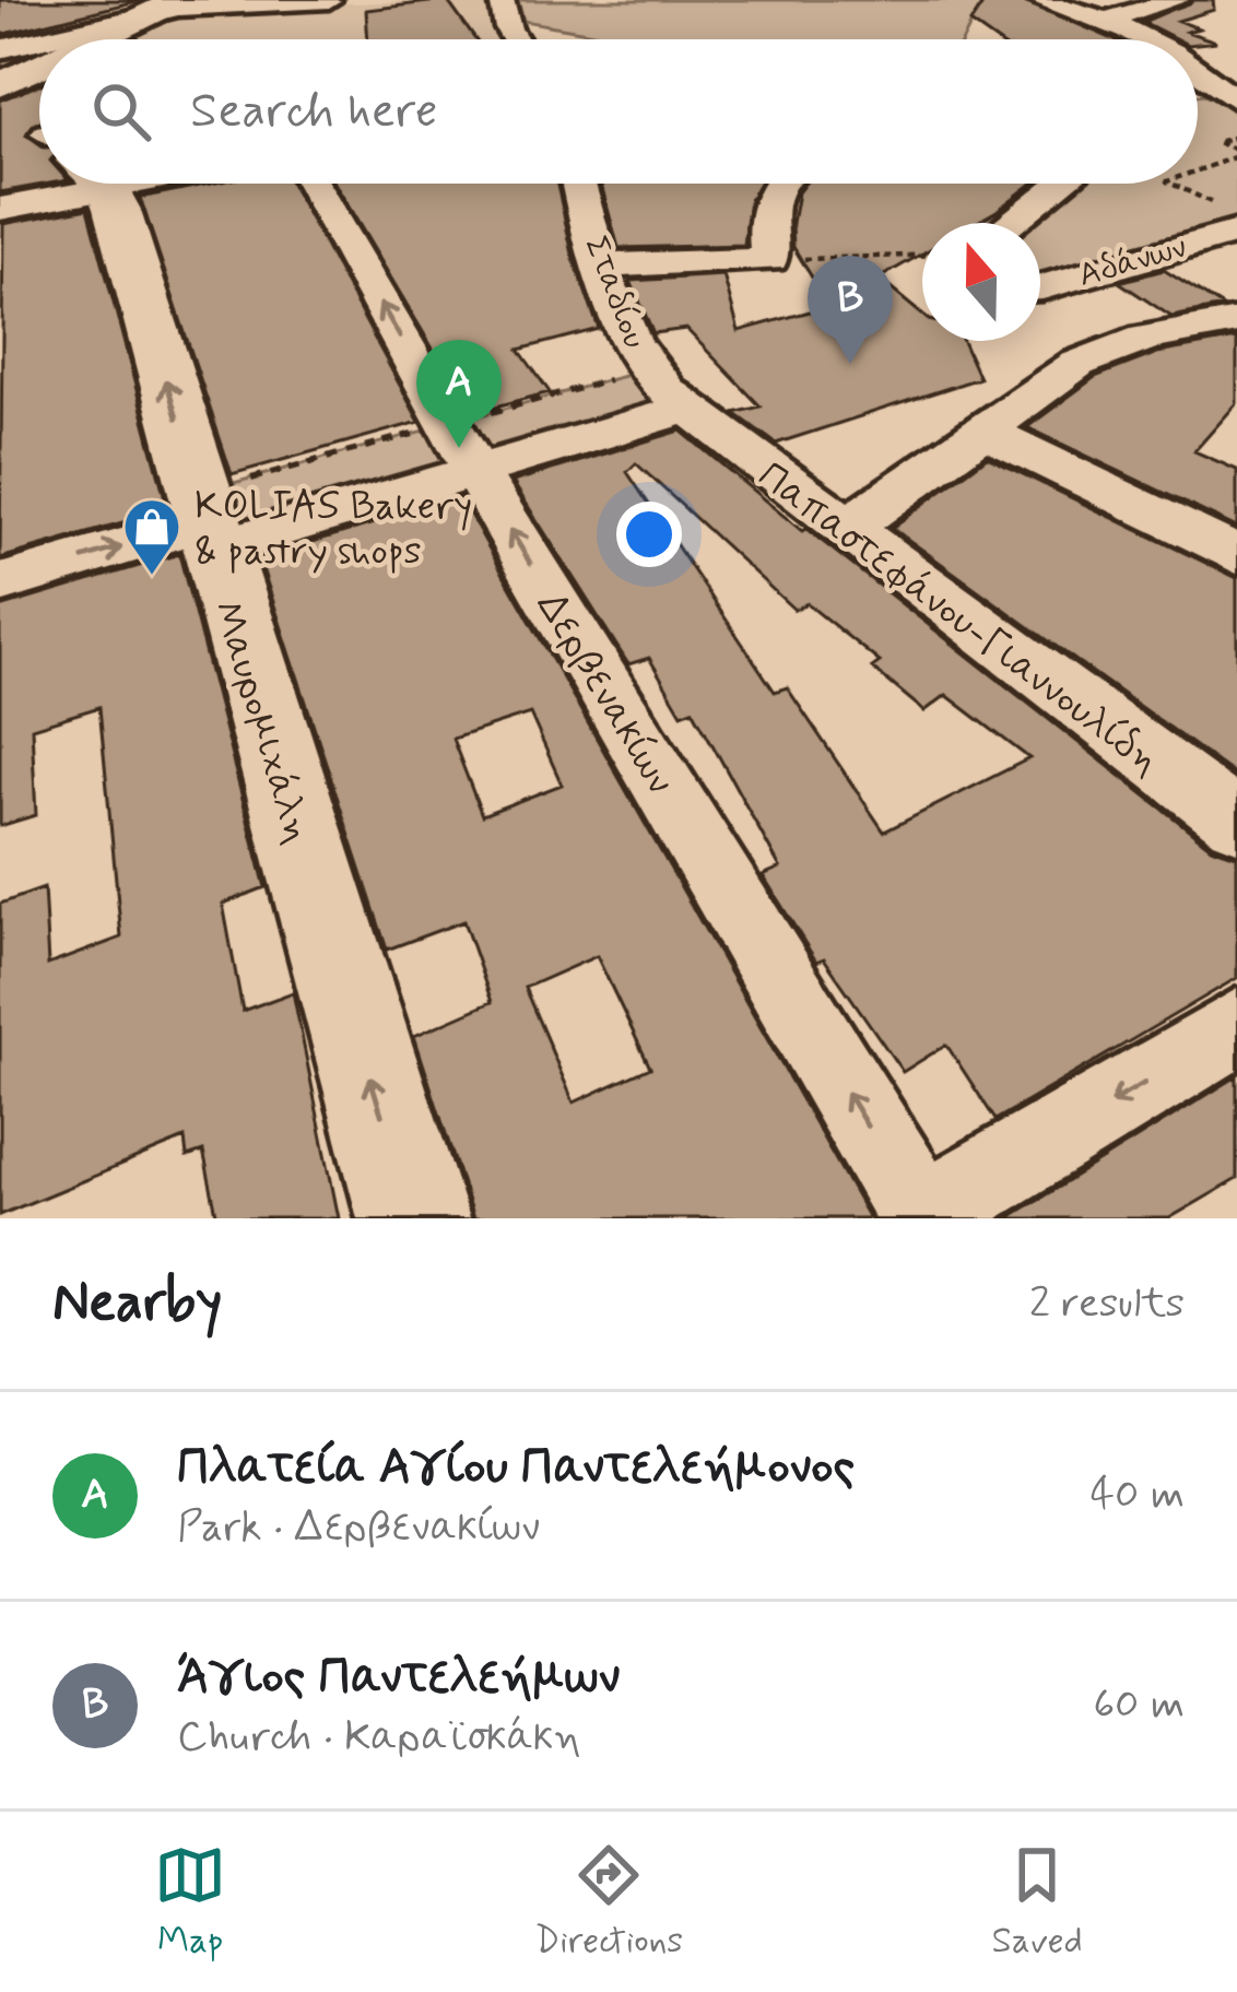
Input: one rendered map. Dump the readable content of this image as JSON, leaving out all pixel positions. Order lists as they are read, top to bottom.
{
  "streets": {
    "street": [
      "Αδάνων",
      "Σταδίου",
      "Παπαστεφάνου-Γιαννουλίδη",
      "Δερβενακίων",
      "Μαυρομιχάλη"
    ]
  },
  "crossings": [
    ["Σταδίου", "Παπαστεφάνου-Γιαννουλίδη"]
  ],
  "one_way": ["Δερβενακίων", "Μαυρομιχάλη"],
  "places": {
    "shop": ["KOLIAS Bakery & pastry shops"]
  },
  "north": "top",
  "page": {
    "search": "Search here",
    "pins": ["B", "A"],
    "heading": ["Nearby", "2 results"],
    "list": [
      {
        "mark": "A",
        "name": "Πλατεία Αγίου Παντελεήμονος",
        "note": "Park · Δερβενακίων",
        "value": "40 m"
      },
      {
        "mark": "B",
        "name": "Άγιος Παντελεήμων",
        "note": "Church · Καραϊσκάκη",
        "value": "60 m"
      }
    ],
    "nav": ["Map", "Directions", "Saved"]
  }
}
